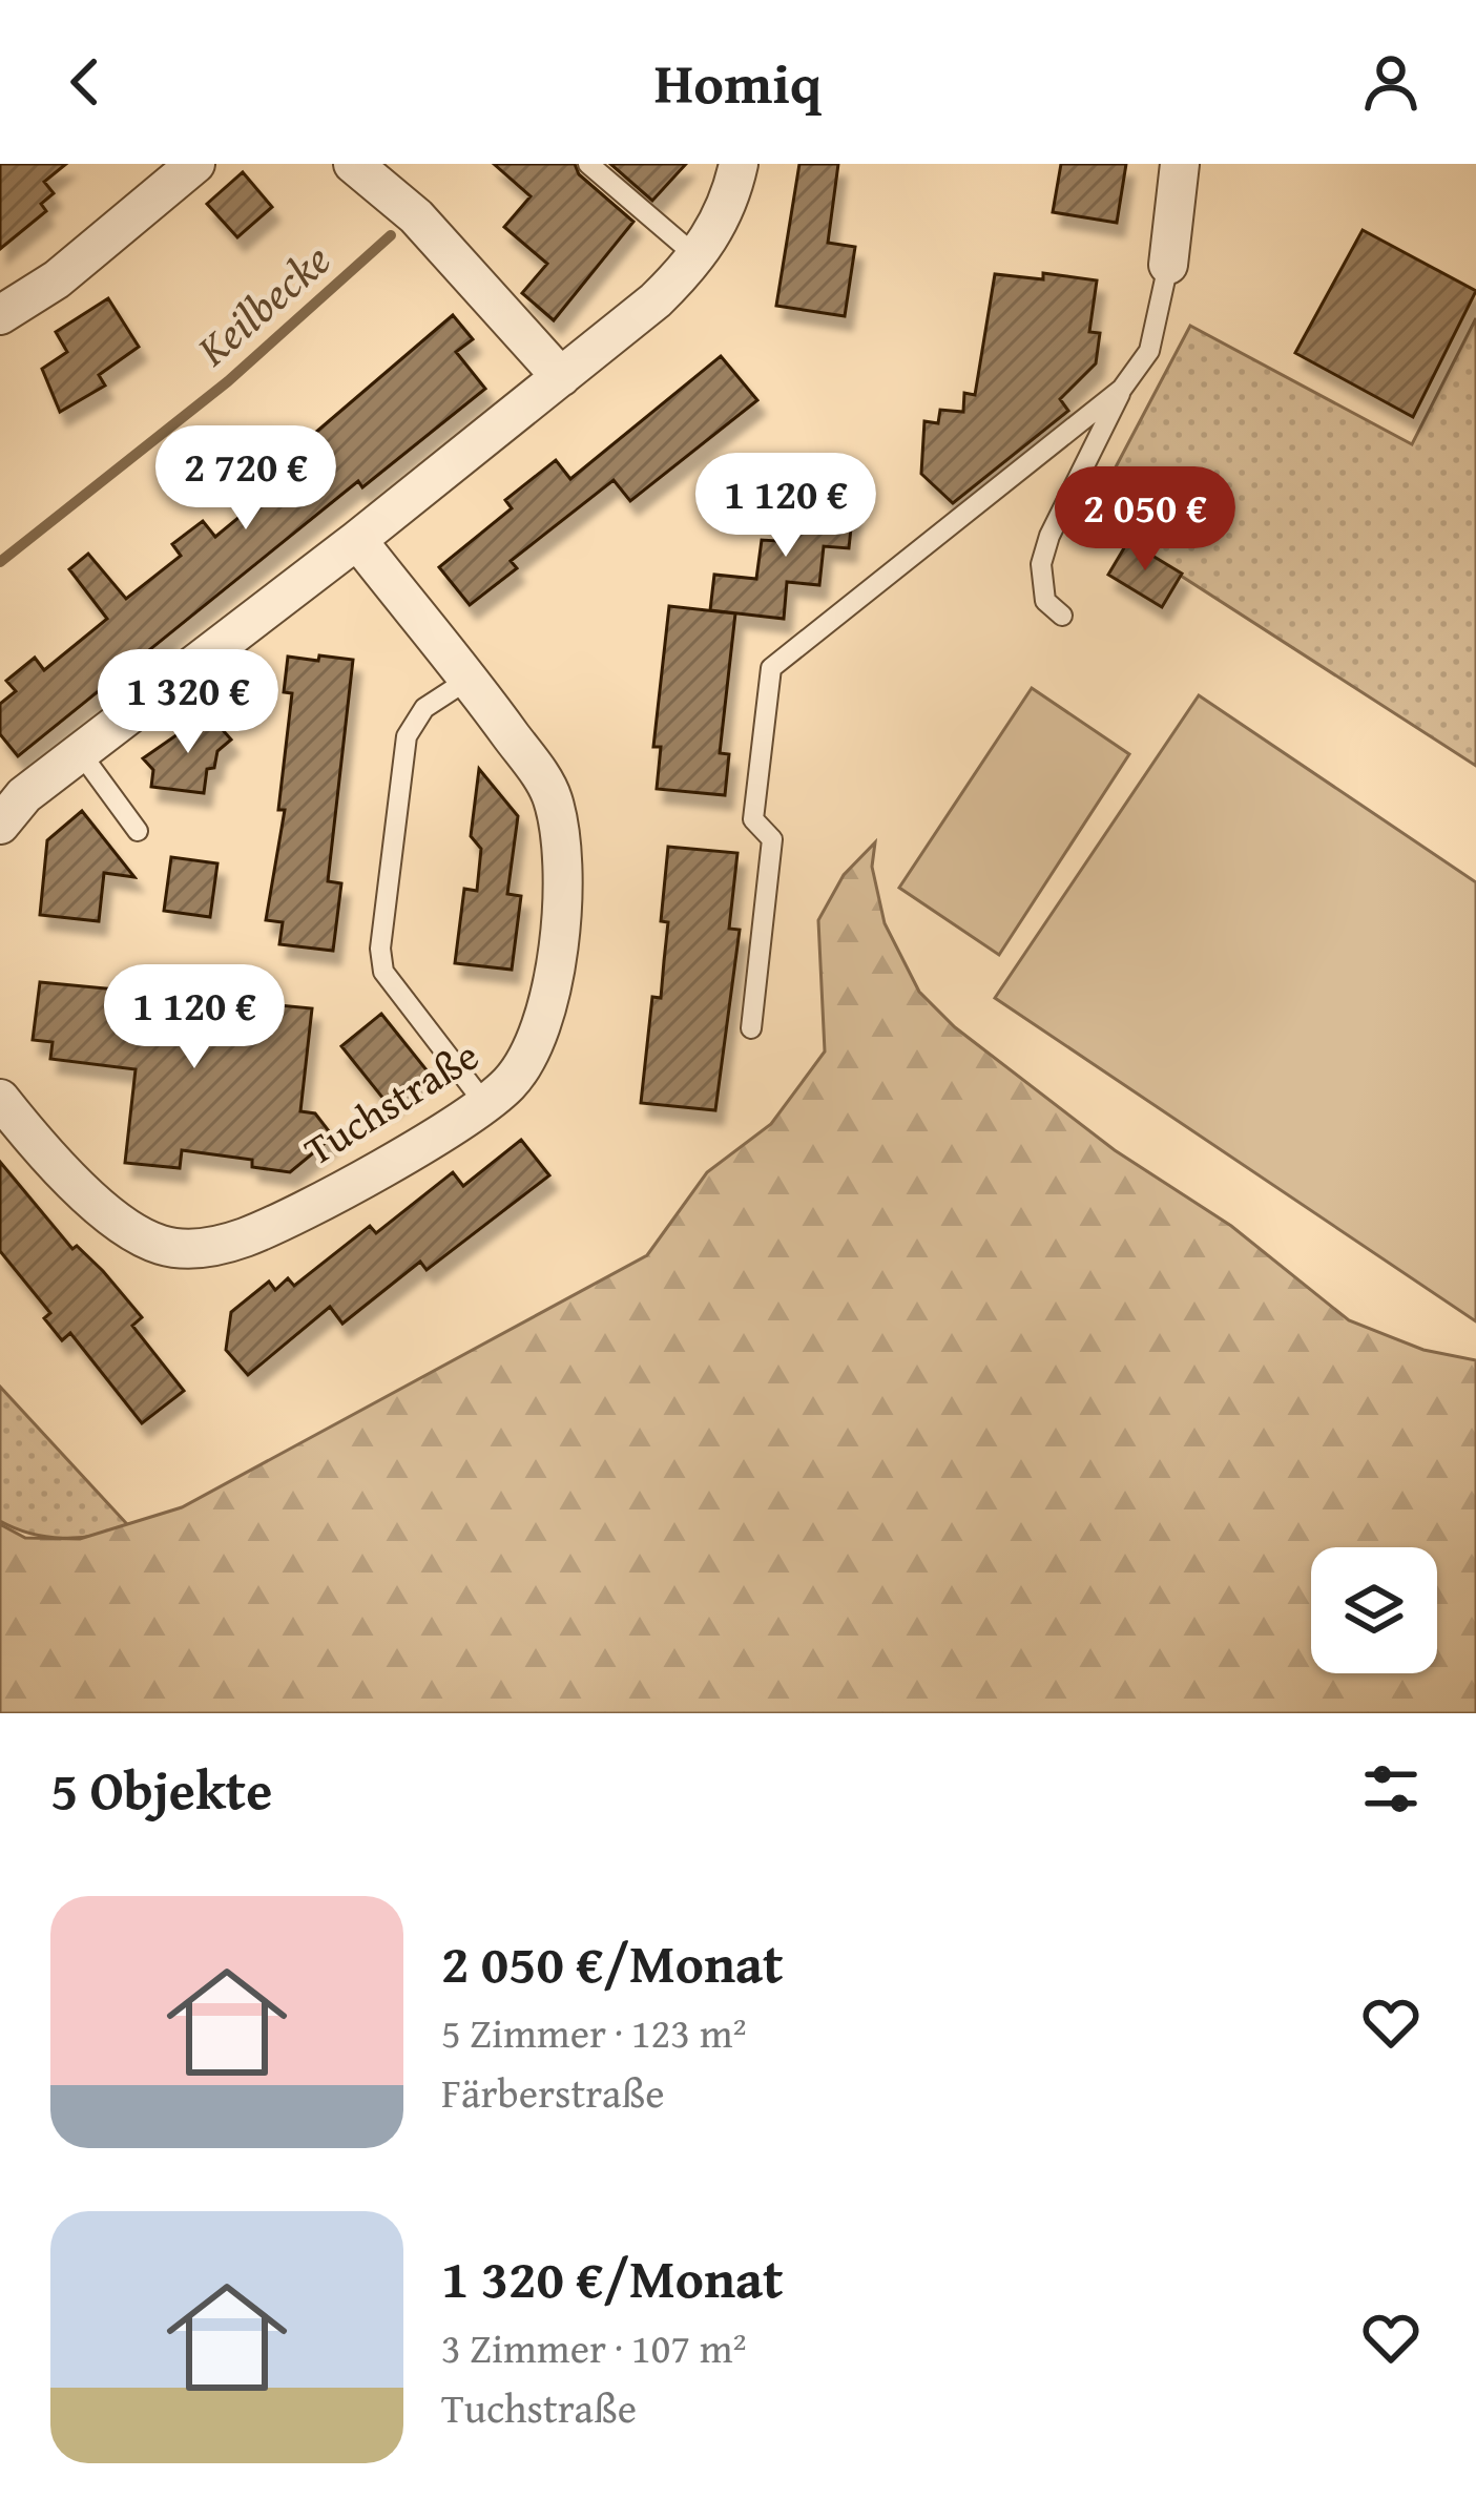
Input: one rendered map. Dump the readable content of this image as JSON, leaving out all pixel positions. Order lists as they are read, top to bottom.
{
  "streets": {
    "street": ["Tuchstraße"]
  },
  "water": ["Keilbecke"],
  "page": {
    "header": "Homiq",
    "price": [
      "2 720 €",
      "1 120 €",
      "2 050 €",
      "1 320 €",
      "1 120 €"
    ],
    "heading": "5 Objekte",
    "list": [
      {
        "name": "2 050 €/Monat",
        "note": "5 Zimmer · 123 m² · Färberstraße"
      },
      {
        "name": "1 320 €/Monat",
        "note": "3 Zimmer · 107 m² · Tuchstraße"
      }
    ]
  }
}
